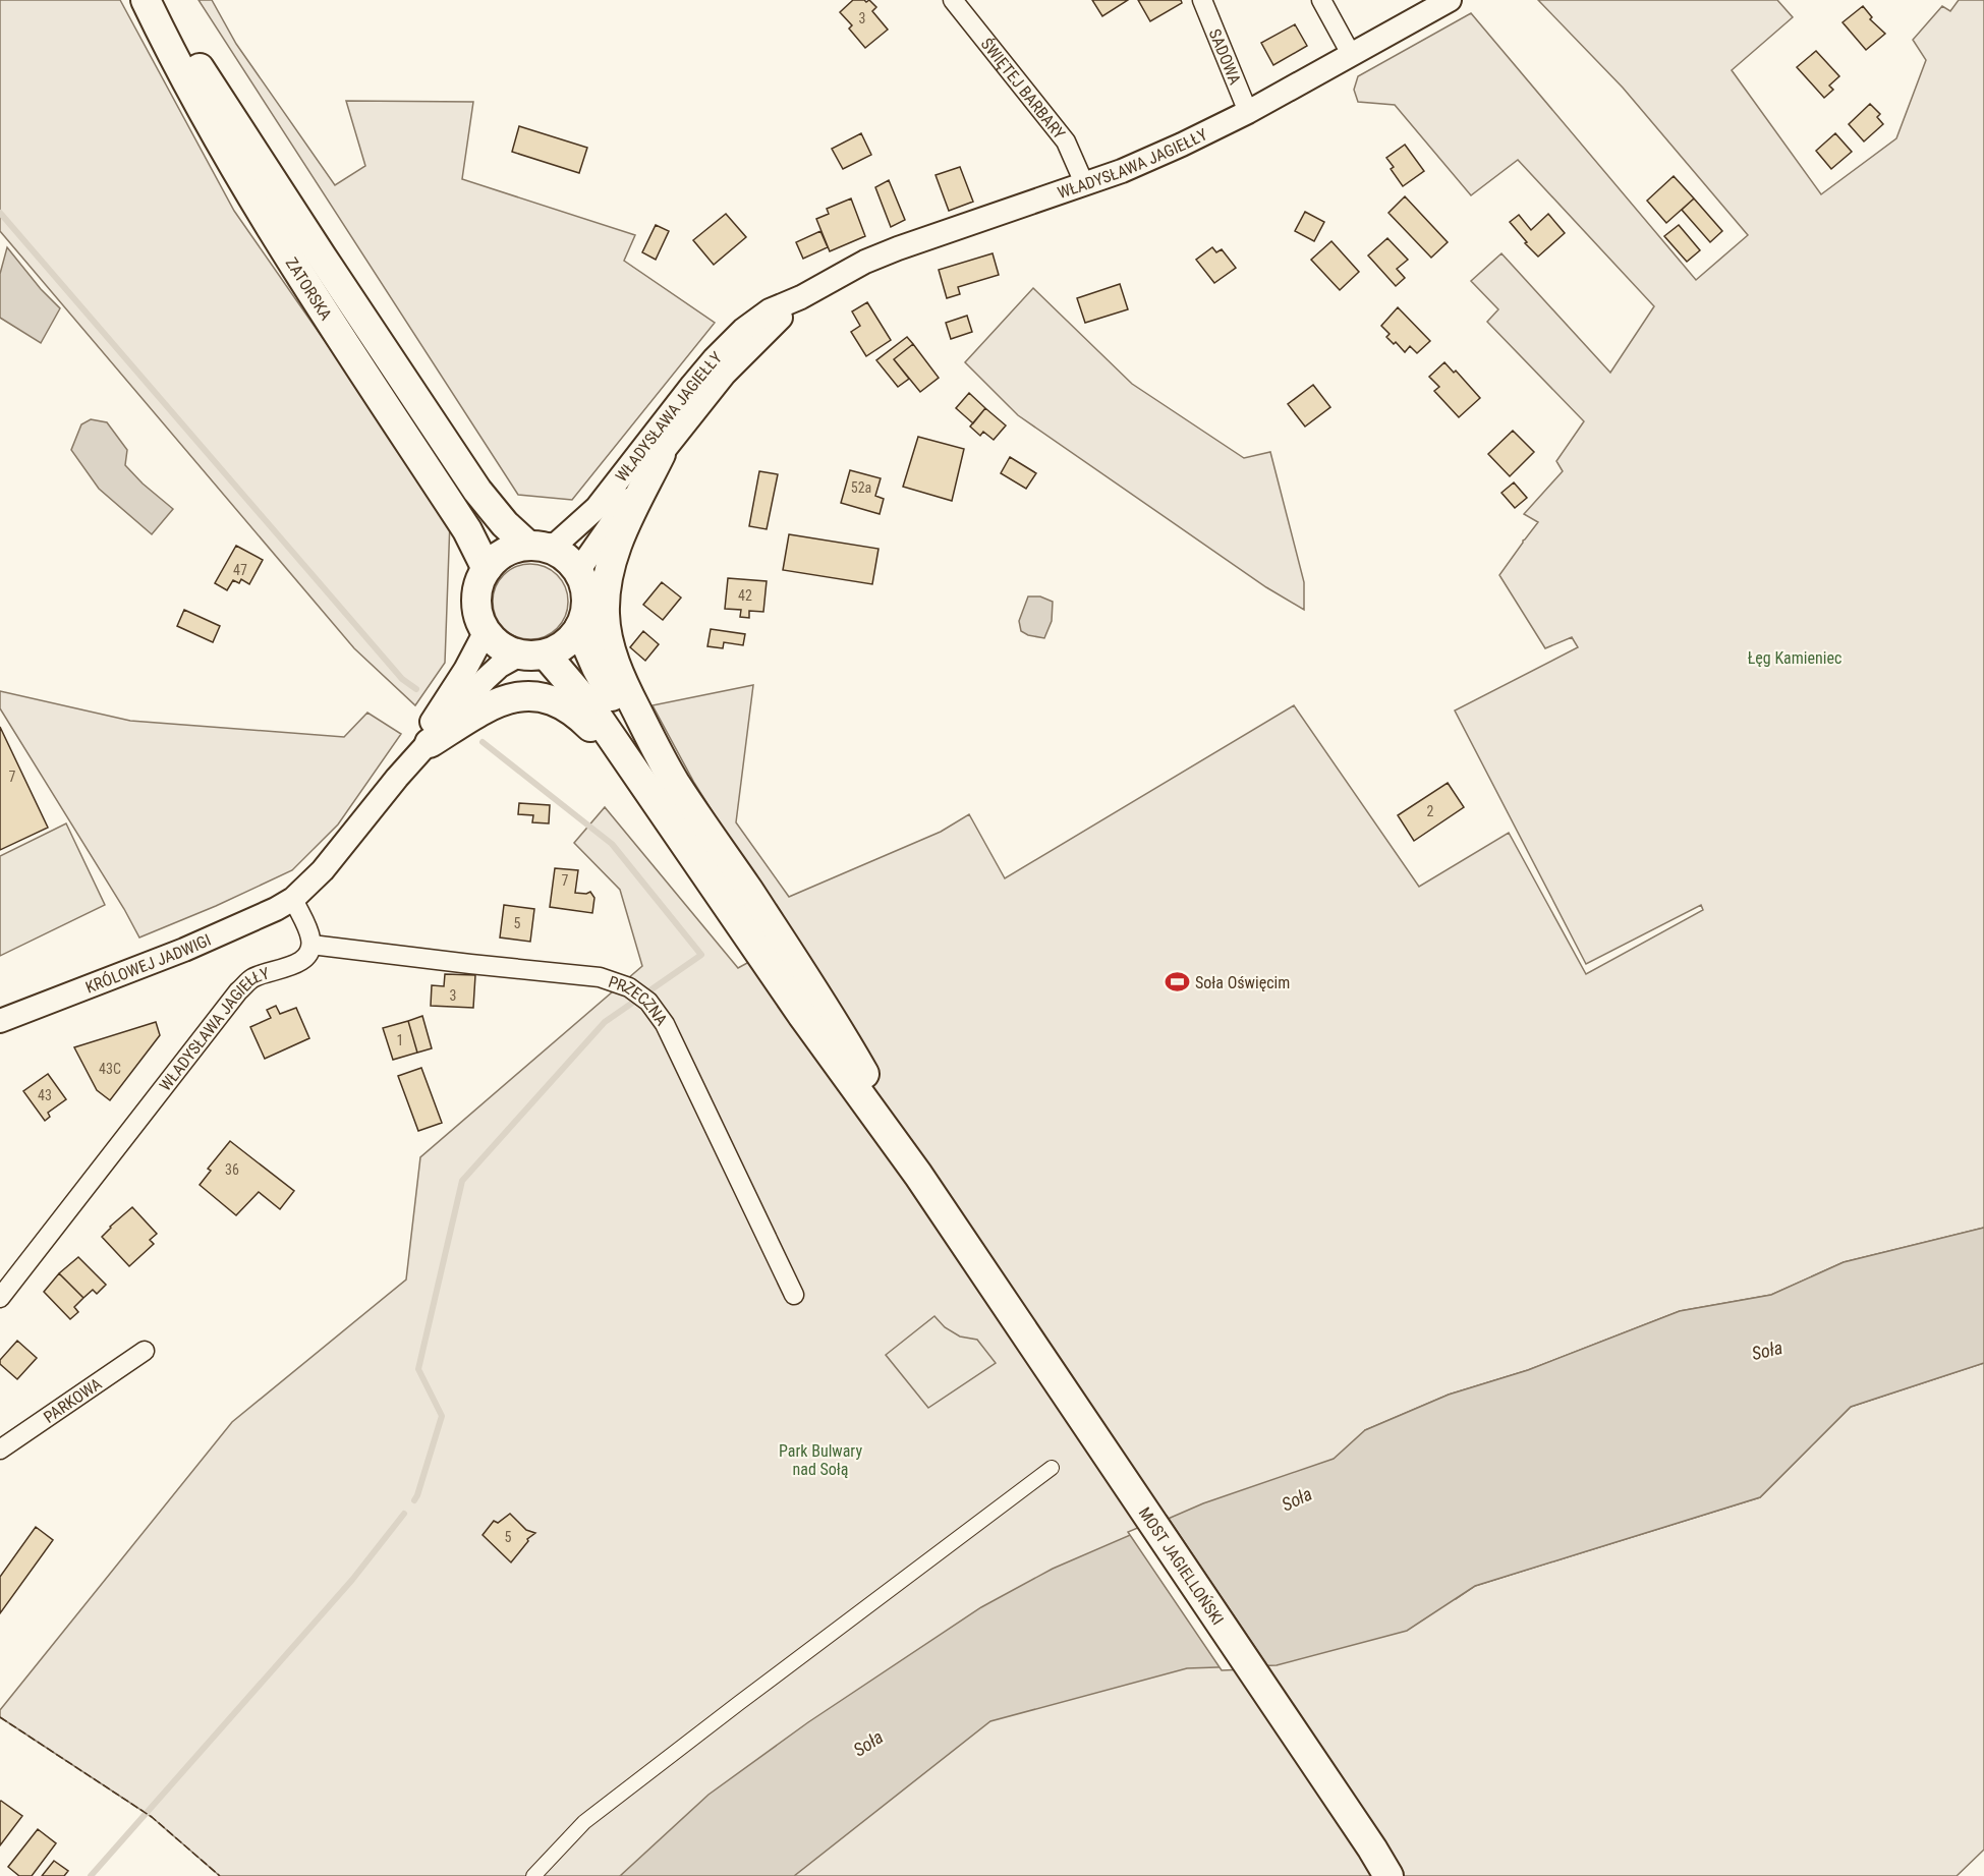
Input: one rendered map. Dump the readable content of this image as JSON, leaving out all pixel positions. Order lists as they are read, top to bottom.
{
  "streets": {
    "main road": ["ZATORSKA", "MOST JAGIELLOŃSKI"],
    "street": [
      "SADOWA",
      "ŚWIĘTEJ BARBARY",
      "WŁADYSŁAWA JAGIEŁŁY",
      "KRÓLOWEJ JADWIGI",
      "PRZECZNA",
      "PARKOWA"
    ]
  },
  "crossings": [
    ["SADOWA", "WŁADYSŁAWA JAGIEŁŁY"],
    ["ŚWIĘTEJ BARBARY", "WŁADYSŁAWA JAGIEŁŁY"],
    ["WŁADYSŁAWA JAGIEŁŁY", "ZATORSKA"],
    ["WŁADYSŁAWA JAGIEŁŁY", "PRZECZNA"]
  ],
  "water": ["Soła"],
  "parks": ["Łęg Kamieniec", "Park Bulwary nad Sołą"],
  "places": {
    "sports": ["Soła Oświęcim"]
  },
  "house_numbers": [
    "3",
    "52a",
    "47",
    "42",
    "7",
    "2",
    "7",
    "5",
    "3",
    "1",
    "43C",
    "43",
    "36",
    "5"
  ]
}
